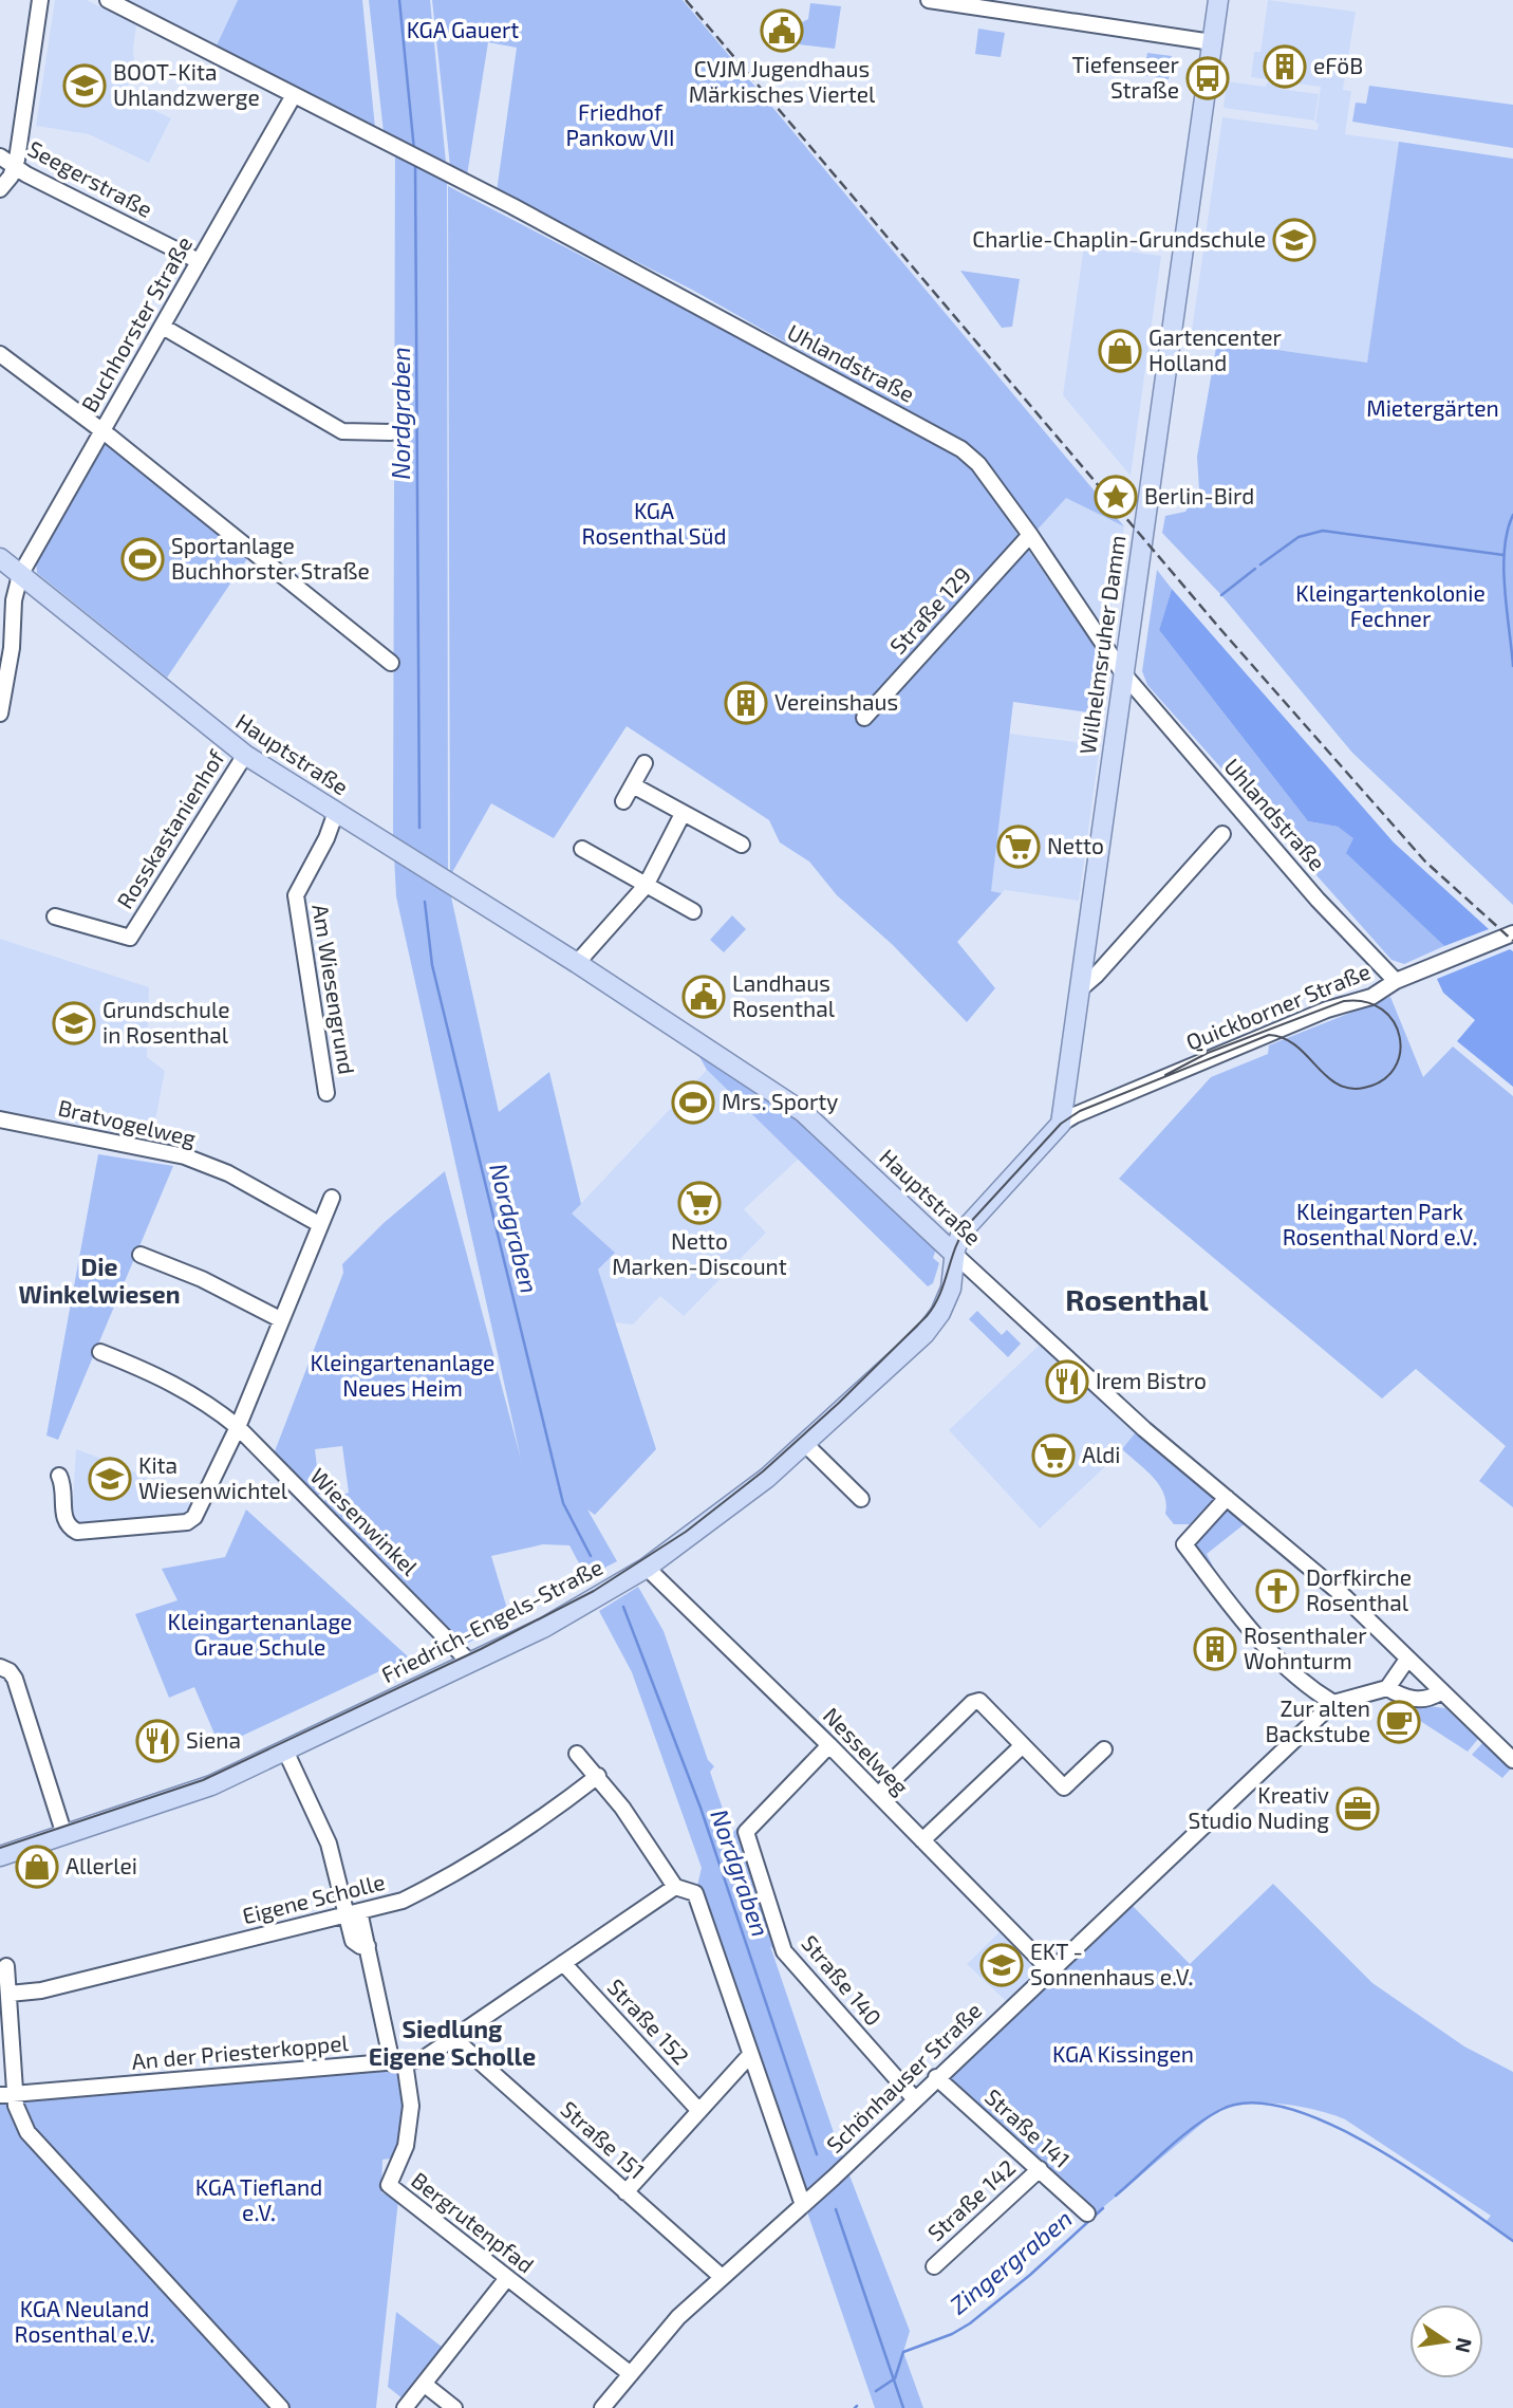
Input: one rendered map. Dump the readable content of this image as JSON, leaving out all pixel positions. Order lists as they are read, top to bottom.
{
  "streets": {
    "main road": ["Wilhelmsruher Damm", "Hauptstraße", "Friedrich-Engels-Straße"],
    "street": [
      "Seegerstraße",
      "Buchhorster Straße",
      "Uhlandstraße",
      "Straße 129",
      "Rosskastanienhof",
      "Am Wiesengrund",
      "Quickborner Straße",
      "Bratvogelweg",
      "Wiesenwinkel",
      "Nesselweg",
      "Eigene Scholle",
      "Straße 140",
      "Straße 152",
      "An der Priesterkoppel",
      "Schönhauser Straße",
      "Straße 141",
      "Straße 151",
      "Straße 142",
      "Bergrutenpfad"
    ]
  },
  "crossings": [
    ["Seegerstraße", "Buchhorster Straße"],
    ["Buchhorster Straße", "Uhlandstraße"],
    ["Buchhorster Straße", "Hauptstraße"],
    ["Uhlandstraße", "Straße 129"],
    ["Uhlandstraße", "Wilhelmsruher Damm"],
    ["Uhlandstraße", "Quickborner Straße"],
    ["Wilhelmsruher Damm", "Quickborner Straße"],
    ["Hauptstraße", "Rosskastanienhof"],
    ["Hauptstraße", "Am Wiesengrund"],
    ["Hauptstraße", "Friedrich-Engels-Straße"],
    ["Wiesenwinkel", "Friedrich-Engels-Straße"],
    ["Friedrich-Engels-Straße", "Nesselweg"],
    ["Nesselweg", "Straße 140"],
    ["Nesselweg", "Schönhauser Straße"],
    ["Straße 140", "Schönhauser Straße"],
    ["Straße 152", "An der Priesterkoppel"],
    ["An der Priesterkoppel", "Straße 151"],
    ["An der Priesterkoppel", "Bergrutenpfad"],
    ["Schönhauser Straße", "Straße 141"],
    ["Schönhauser Straße", "Straße 151"],
    ["Schönhauser Straße", "Bergrutenpfad"],
    ["Straße 141", "Straße 142"]
  ],
  "districts": ["Die Winkelwiesen", "Rosenthal", "Siedlung Eigene Scholle"],
  "water": ["Nordgraben", "Zingergraben"],
  "parks": [
    "KGA Gauert",
    "Friedhof Pankow VII",
    "Mietergärten",
    "KGA Rosenthal Süd",
    "Kleingartenkolonie Fechner",
    "Kleingarten Park Rosenthal Nord e.V.",
    "Kleingartenanlage Neues Heim",
    "Kleingartenanlage Graue Schule",
    "KGA Kissingen",
    "KGA Tiefland e.V.",
    "KGA Neuland Rosenthal e.V."
  ],
  "places": {
    "public building": ["CVJM Jugendhaus Märkisches Viertel", "Landhaus Rosenthal"],
    "building": ["eFöB", "Vereinshaus", "Rosenthaler Wohnturm"],
    "bus stop": ["Tiefenseer Straße"],
    "school or university": [
      "BOOT-Kita Uhlandzwerge",
      "Charlie-Chaplin-Grundschule",
      "Grundschule in Rosenthal",
      "Kita Wiesenwichtel",
      "EKT - Sonnenhaus e.V."
    ],
    "shop": ["Gartencenter Holland", "Allerlei"],
    "place": ["Berlin-Bird"],
    "sports": ["Sportanlage Buchhorster Straße", "Mrs. Sporty"],
    "supermarket": ["Netto", "Netto Marken-Discount", "Aldi"],
    "restaurant": ["Irem Bistro", "Siena"],
    "church": ["Dorfkirche Rosenthal"],
    "cafe": ["Zur alten Backstube"],
    "office": ["Kreativ Studio Nuding"]
  },
  "north": "right"
}
